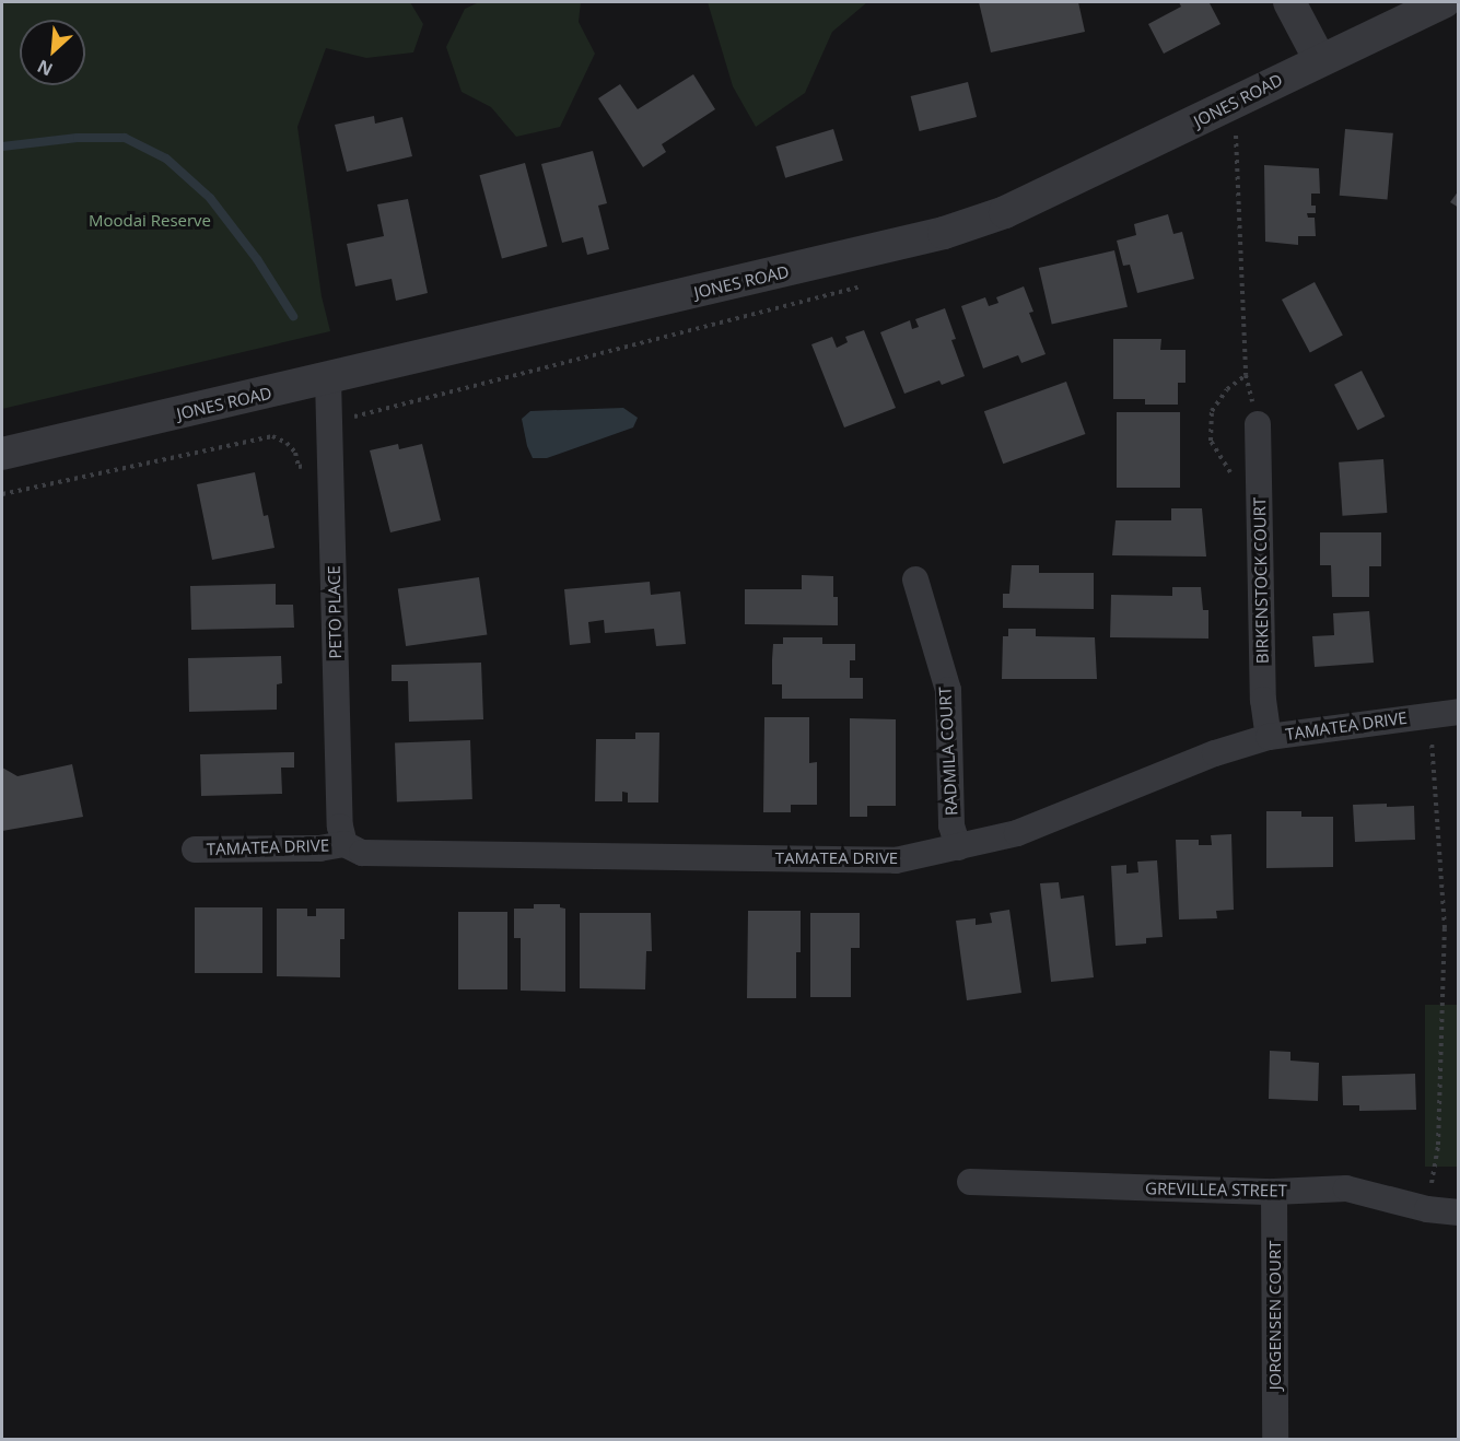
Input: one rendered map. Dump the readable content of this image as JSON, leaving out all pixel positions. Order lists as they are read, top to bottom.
{
  "streets": {
    "street": [
      "JONES ROAD",
      "BIRKENSTOCK COURT",
      "PETO PLACE",
      "TAMATEA DRIVE",
      "RADMILA COURT",
      "GREVILLEA STREET",
      "JORGENSEN COURT"
    ]
  },
  "crossings": [
    ["JONES ROAD", "PETO PLACE"],
    ["BIRKENSTOCK COURT", "TAMATEA DRIVE"],
    ["PETO PLACE", "TAMATEA DRIVE"],
    ["TAMATEA DRIVE", "RADMILA COURT"],
    ["GREVILLEA STREET", "JORGENSEN COURT"]
  ],
  "parks": ["Moodai Reserve"],
  "north": "bottom left"
}
